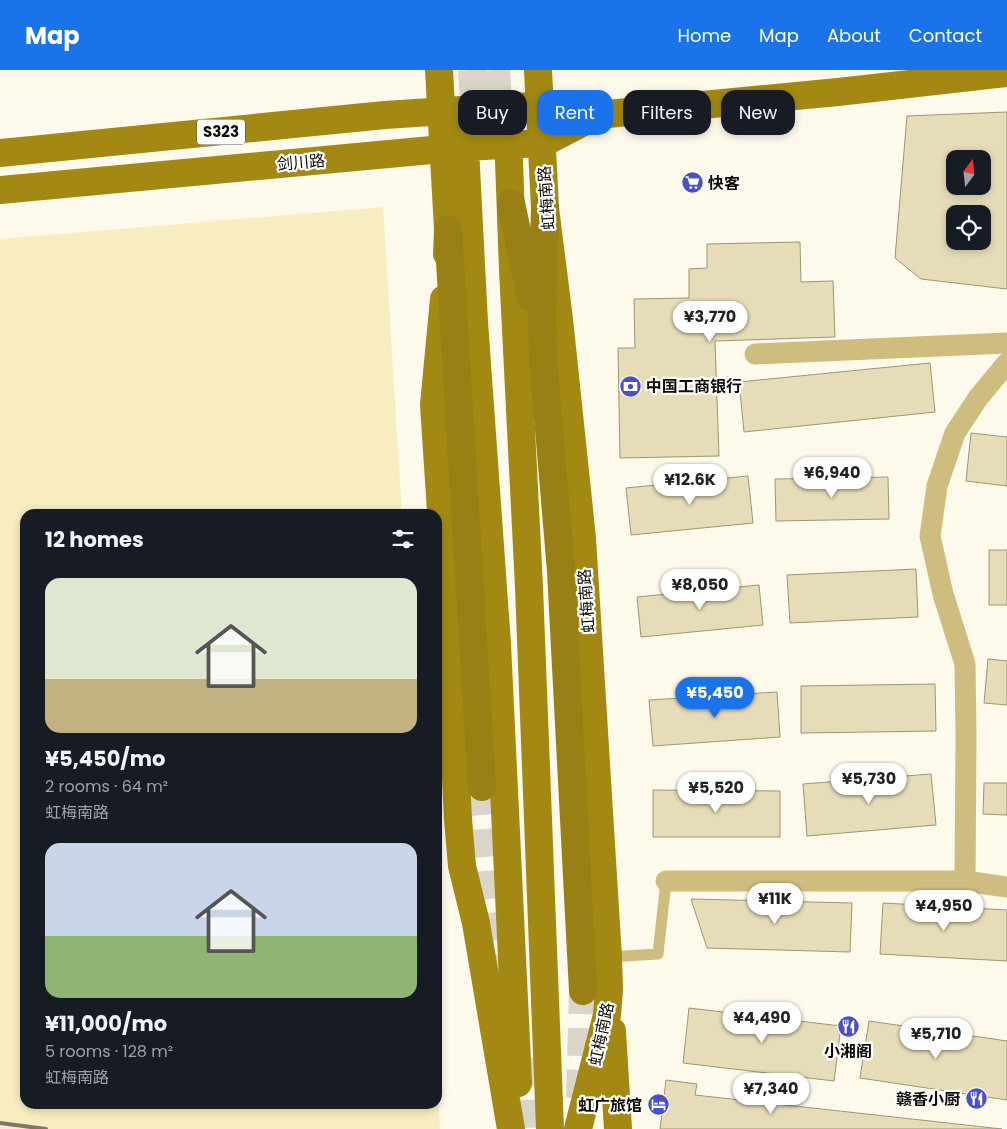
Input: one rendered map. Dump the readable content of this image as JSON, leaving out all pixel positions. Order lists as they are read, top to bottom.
{
  "streets": {
    "main road": ["S323", "剑川路", "虹梅南路"]
  },
  "crossings": [
    ["剑川路", "虹梅南路"]
  ],
  "places": {
    "supermarket": ["快客"],
    "bank": ["中国工商银行"],
    "restaurant": ["小湘阁", "赣香小厨"],
    "hotel": ["虹广旅馆"]
  },
  "north": "top",
  "page": {
    "header": "Map",
    "nav": [
      "Home",
      "Map",
      "About",
      "Contact"
    ],
    "chip": [
      "Buy",
      "Rent",
      "Filters",
      "New"
    ],
    "price": [
      "¥3,770",
      "¥6,940",
      "¥12.6K",
      "¥8,050",
      "¥5,450",
      "¥5,730",
      "¥5,520",
      "¥11K",
      "¥4,950",
      "¥4,490",
      "¥5,710",
      "¥7,340"
    ],
    "heading": "12 homes",
    "list": [
      {
        "name": "¥5,450/mo",
        "note": "2 rooms · 64 m² · 虹梅南路"
      },
      {
        "name": "¥11,000/mo",
        "note": "5 rooms · 128 m² · 虹梅南路"
      }
    ]
  }
}
